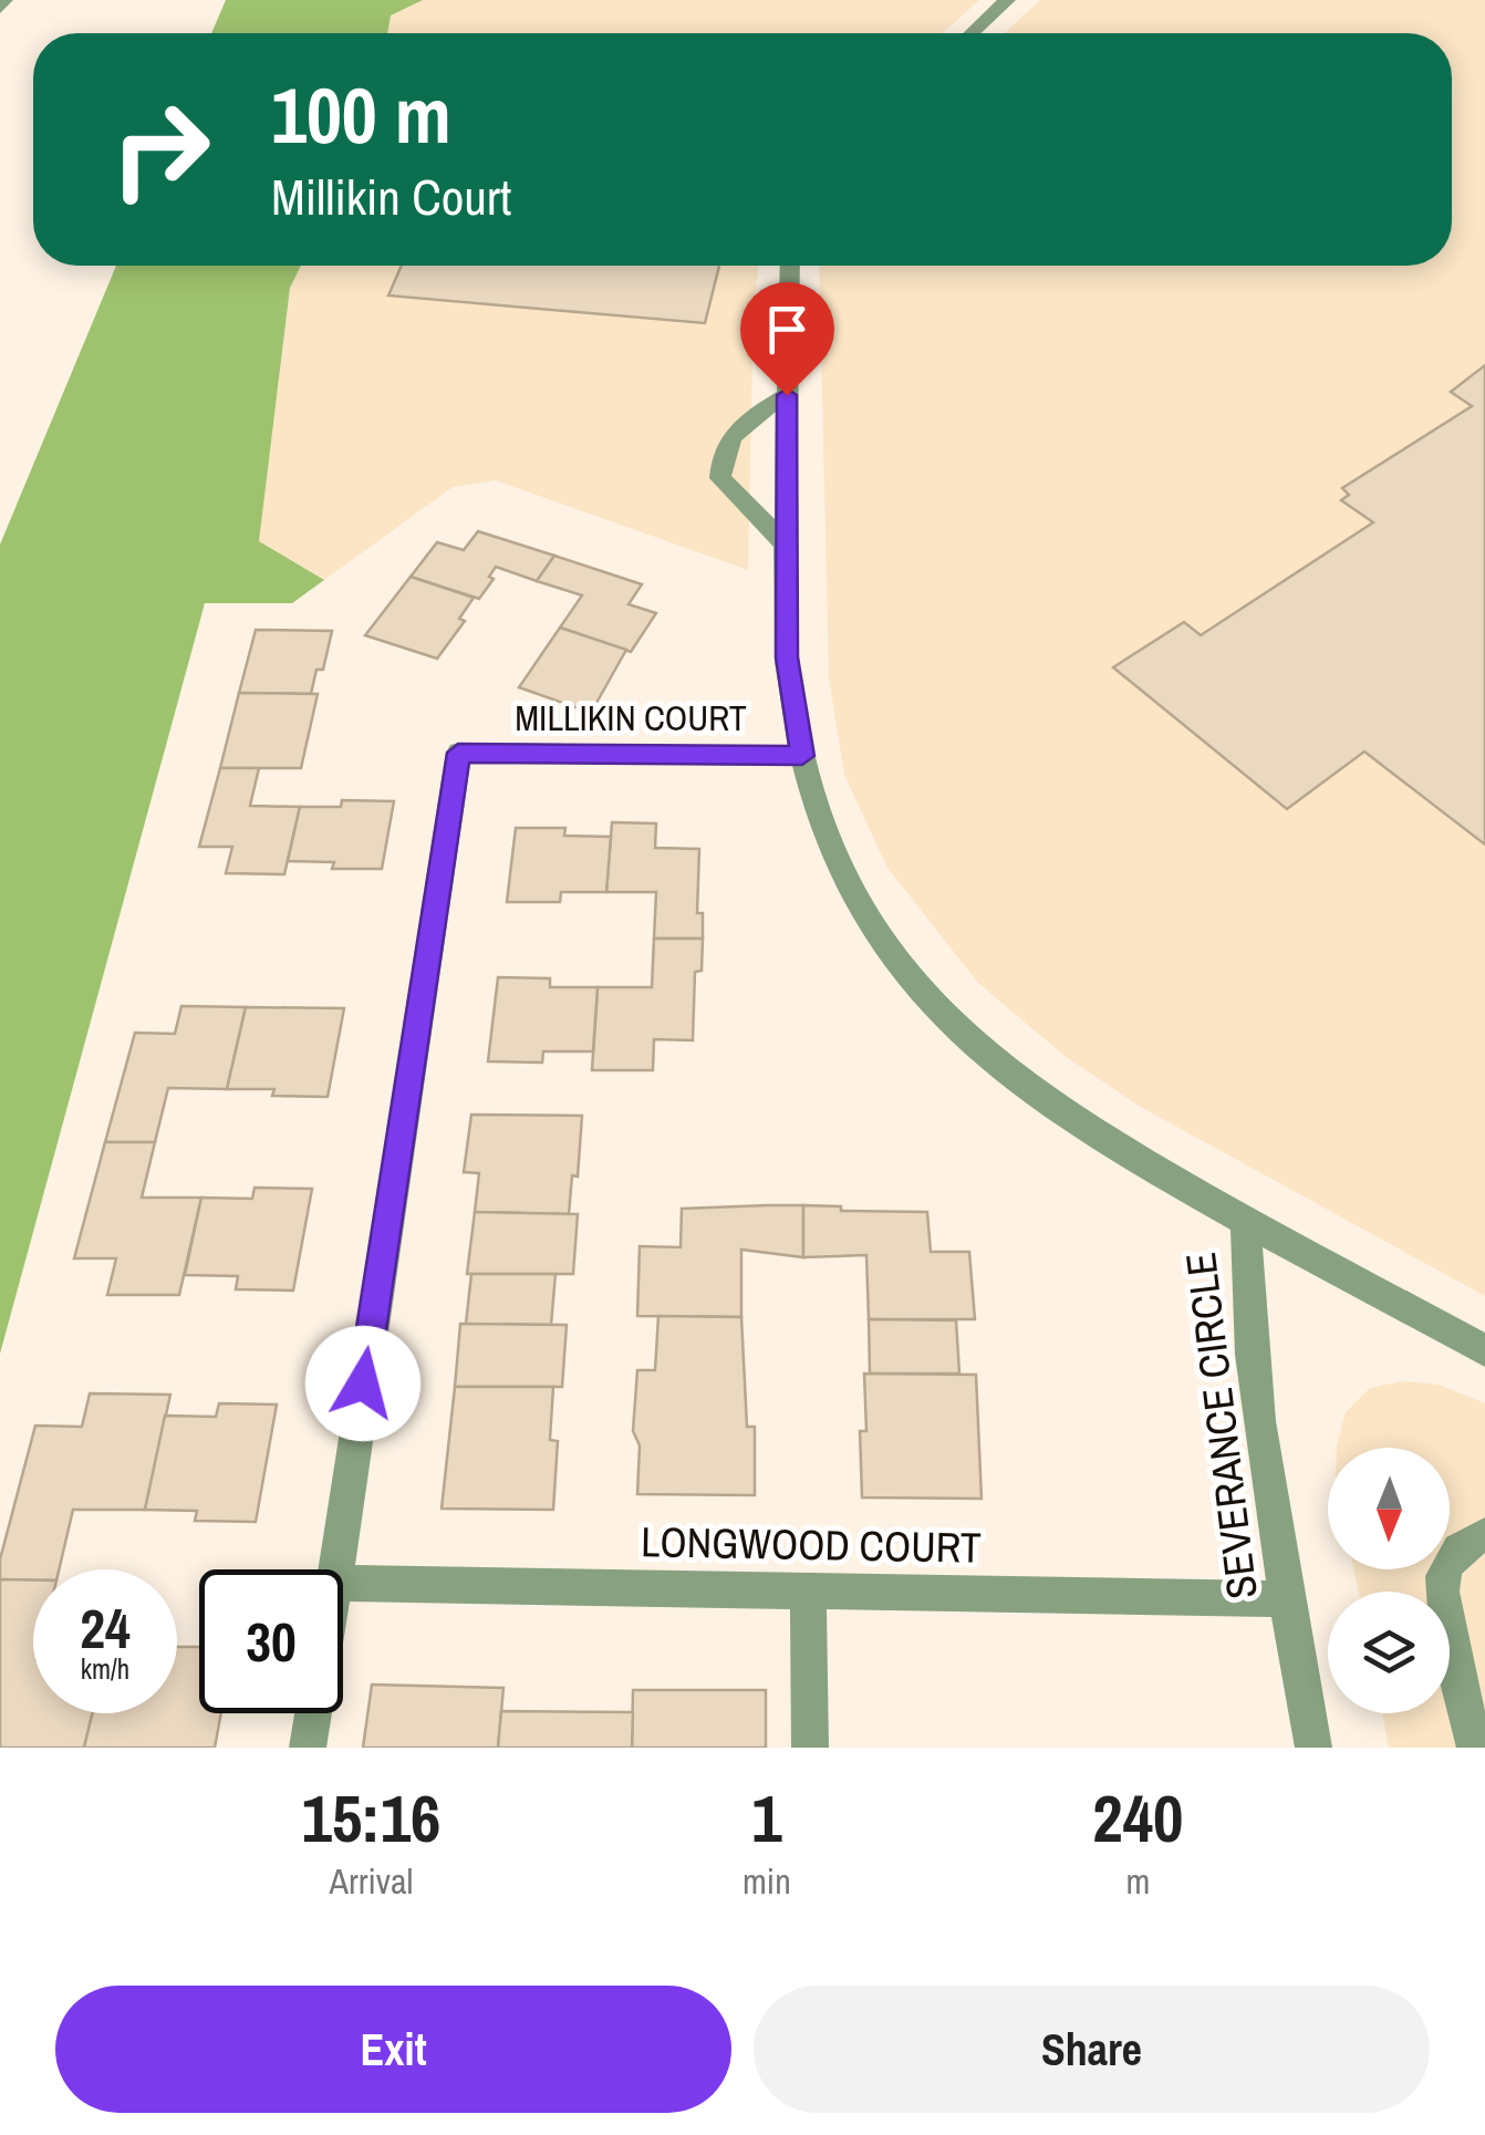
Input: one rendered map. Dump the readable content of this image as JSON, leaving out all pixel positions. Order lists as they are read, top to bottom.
{
  "streets": {
    "street": ["MILLIKIN COURT", "SEVERANCE CIRCLE", "LONGWOOD COURT"]
  },
  "crossings": [
    ["MILLIKIN COURT", "SEVERANCE CIRCLE"],
    ["SEVERANCE CIRCLE", "LONGWOOD COURT"]
  ],
  "north": "bottom",
  "page": {
    "turn": ["100 m", "Millikin Court"],
    "speed": "24 km/h",
    "limit": "30",
    "eta": [
      "15:16",
      "Arrival",
      "1",
      "min",
      "240",
      "m"
    ],
    "buttons": ["Exit", "Share"]
  }
}
